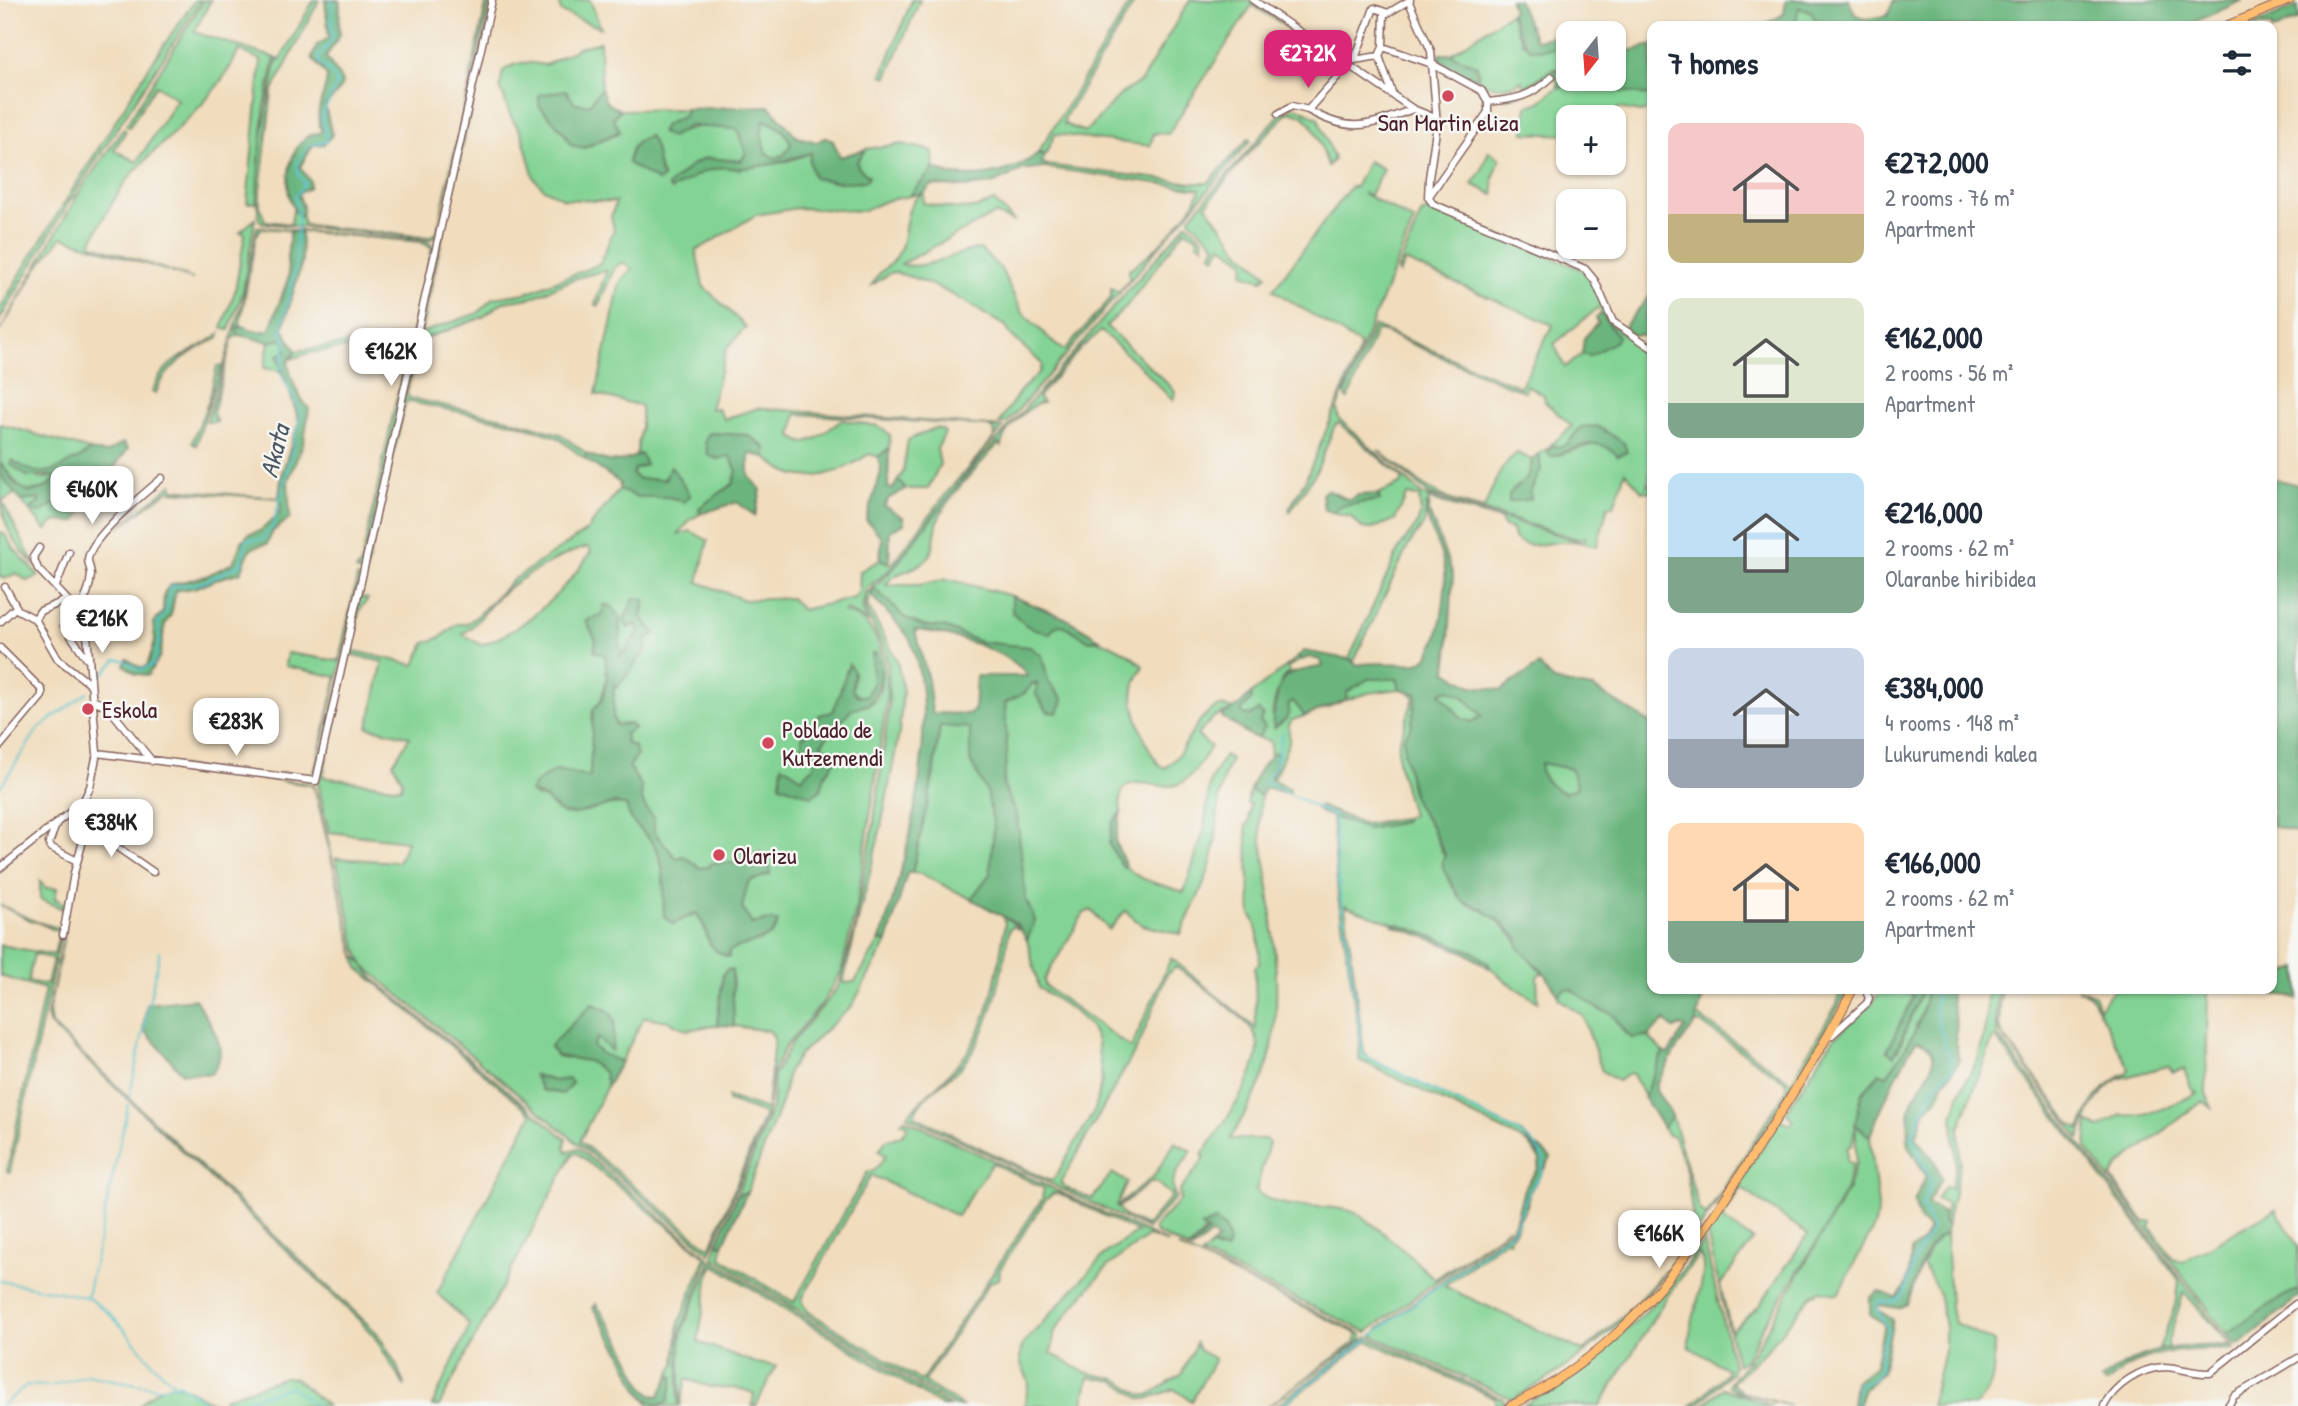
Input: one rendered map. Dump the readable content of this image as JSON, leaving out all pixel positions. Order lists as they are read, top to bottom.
{
  "water": ["Akata"],
  "places": [
    "San Martin eliza",
    "Eskola",
    "Poblado de Kutzemendi",
    "Olarizu"
  ],
  "north": "bottom",
  "page": {
    "map_buttons": ["+", "−"],
    "heading": "7 homes",
    "price": [
      "€272K",
      "€162K",
      "€460K",
      "€216K",
      "€283K",
      "€384K",
      "€166K"
    ],
    "list": [
      {
        "name": "€272,000",
        "note": "2 rooms · 76 m² · Apartment"
      },
      {
        "name": "€162,000",
        "note": "2 rooms · 56 m² · Apartment"
      },
      {
        "name": "€216,000",
        "note": "2 rooms · 62 m² · Olaranbe hiribidea"
      },
      {
        "name": "€384,000",
        "note": "4 rooms · 148 m² · Lukurumendi kalea"
      },
      {
        "name": "€166,000",
        "note": "2 rooms · 62 m² · Apartment"
      }
    ]
  }
}
